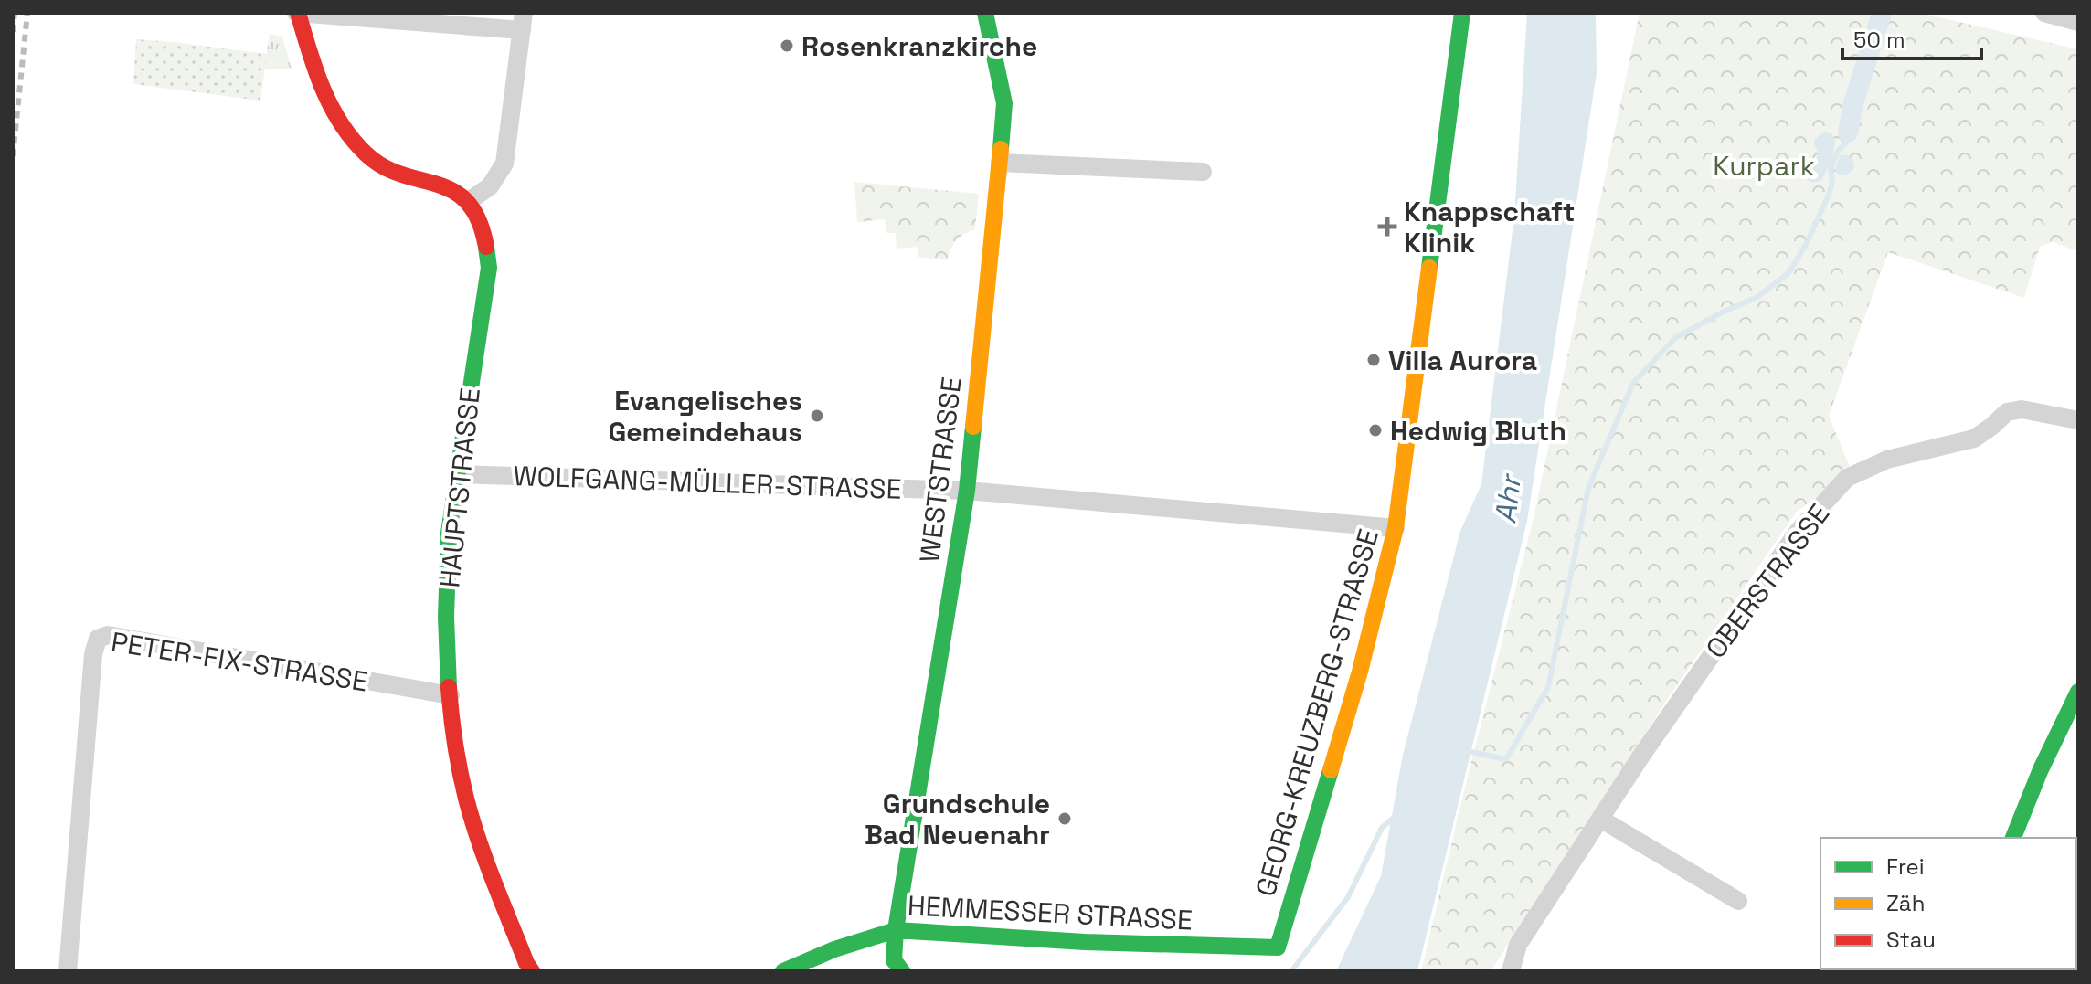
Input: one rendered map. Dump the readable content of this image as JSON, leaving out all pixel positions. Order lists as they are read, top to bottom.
{
  "streets": {
    "street": [
      "WESTSTRASSE",
      "WOLFGANG-MÜLLER-STRASSE",
      "HAUPTSTRASSE",
      "OBERSTRASSE",
      "PETER-FIX-STRASSE",
      "GEORG-KREUZBERG-STRASSE",
      "HEMMESSER STRASSE"
    ]
  },
  "crossings": [
    ["WESTSTRASSE", "WOLFGANG-MÜLLER-STRASSE"],
    ["WESTSTRASSE", "HEMMESSER STRASSE"],
    ["WOLFGANG-MÜLLER-STRASSE", "HAUPTSTRASSE"],
    ["WOLFGANG-MÜLLER-STRASSE", "GEORG-KREUZBERG-STRASSE"],
    ["HAUPTSTRASSE", "PETER-FIX-STRASSE"],
    ["GEORG-KREUZBERG-STRASSE", "HEMMESSER STRASSE"]
  ],
  "water": ["Ahr"],
  "parks": ["Kurpark"],
  "places": {
    "other": [
      "Rosenkranzkirche",
      "Villa Aurora",
      "Evangelisches Gemeindehaus",
      "Hedwig Bluth",
      "Grundschule Bad Neuenahr"
    ],
    "health": ["Knappschaft Klinik"]
  },
  "legend": ["Frei", "Zäh", "Stau"],
  "scale_bar": "50 m"
}
